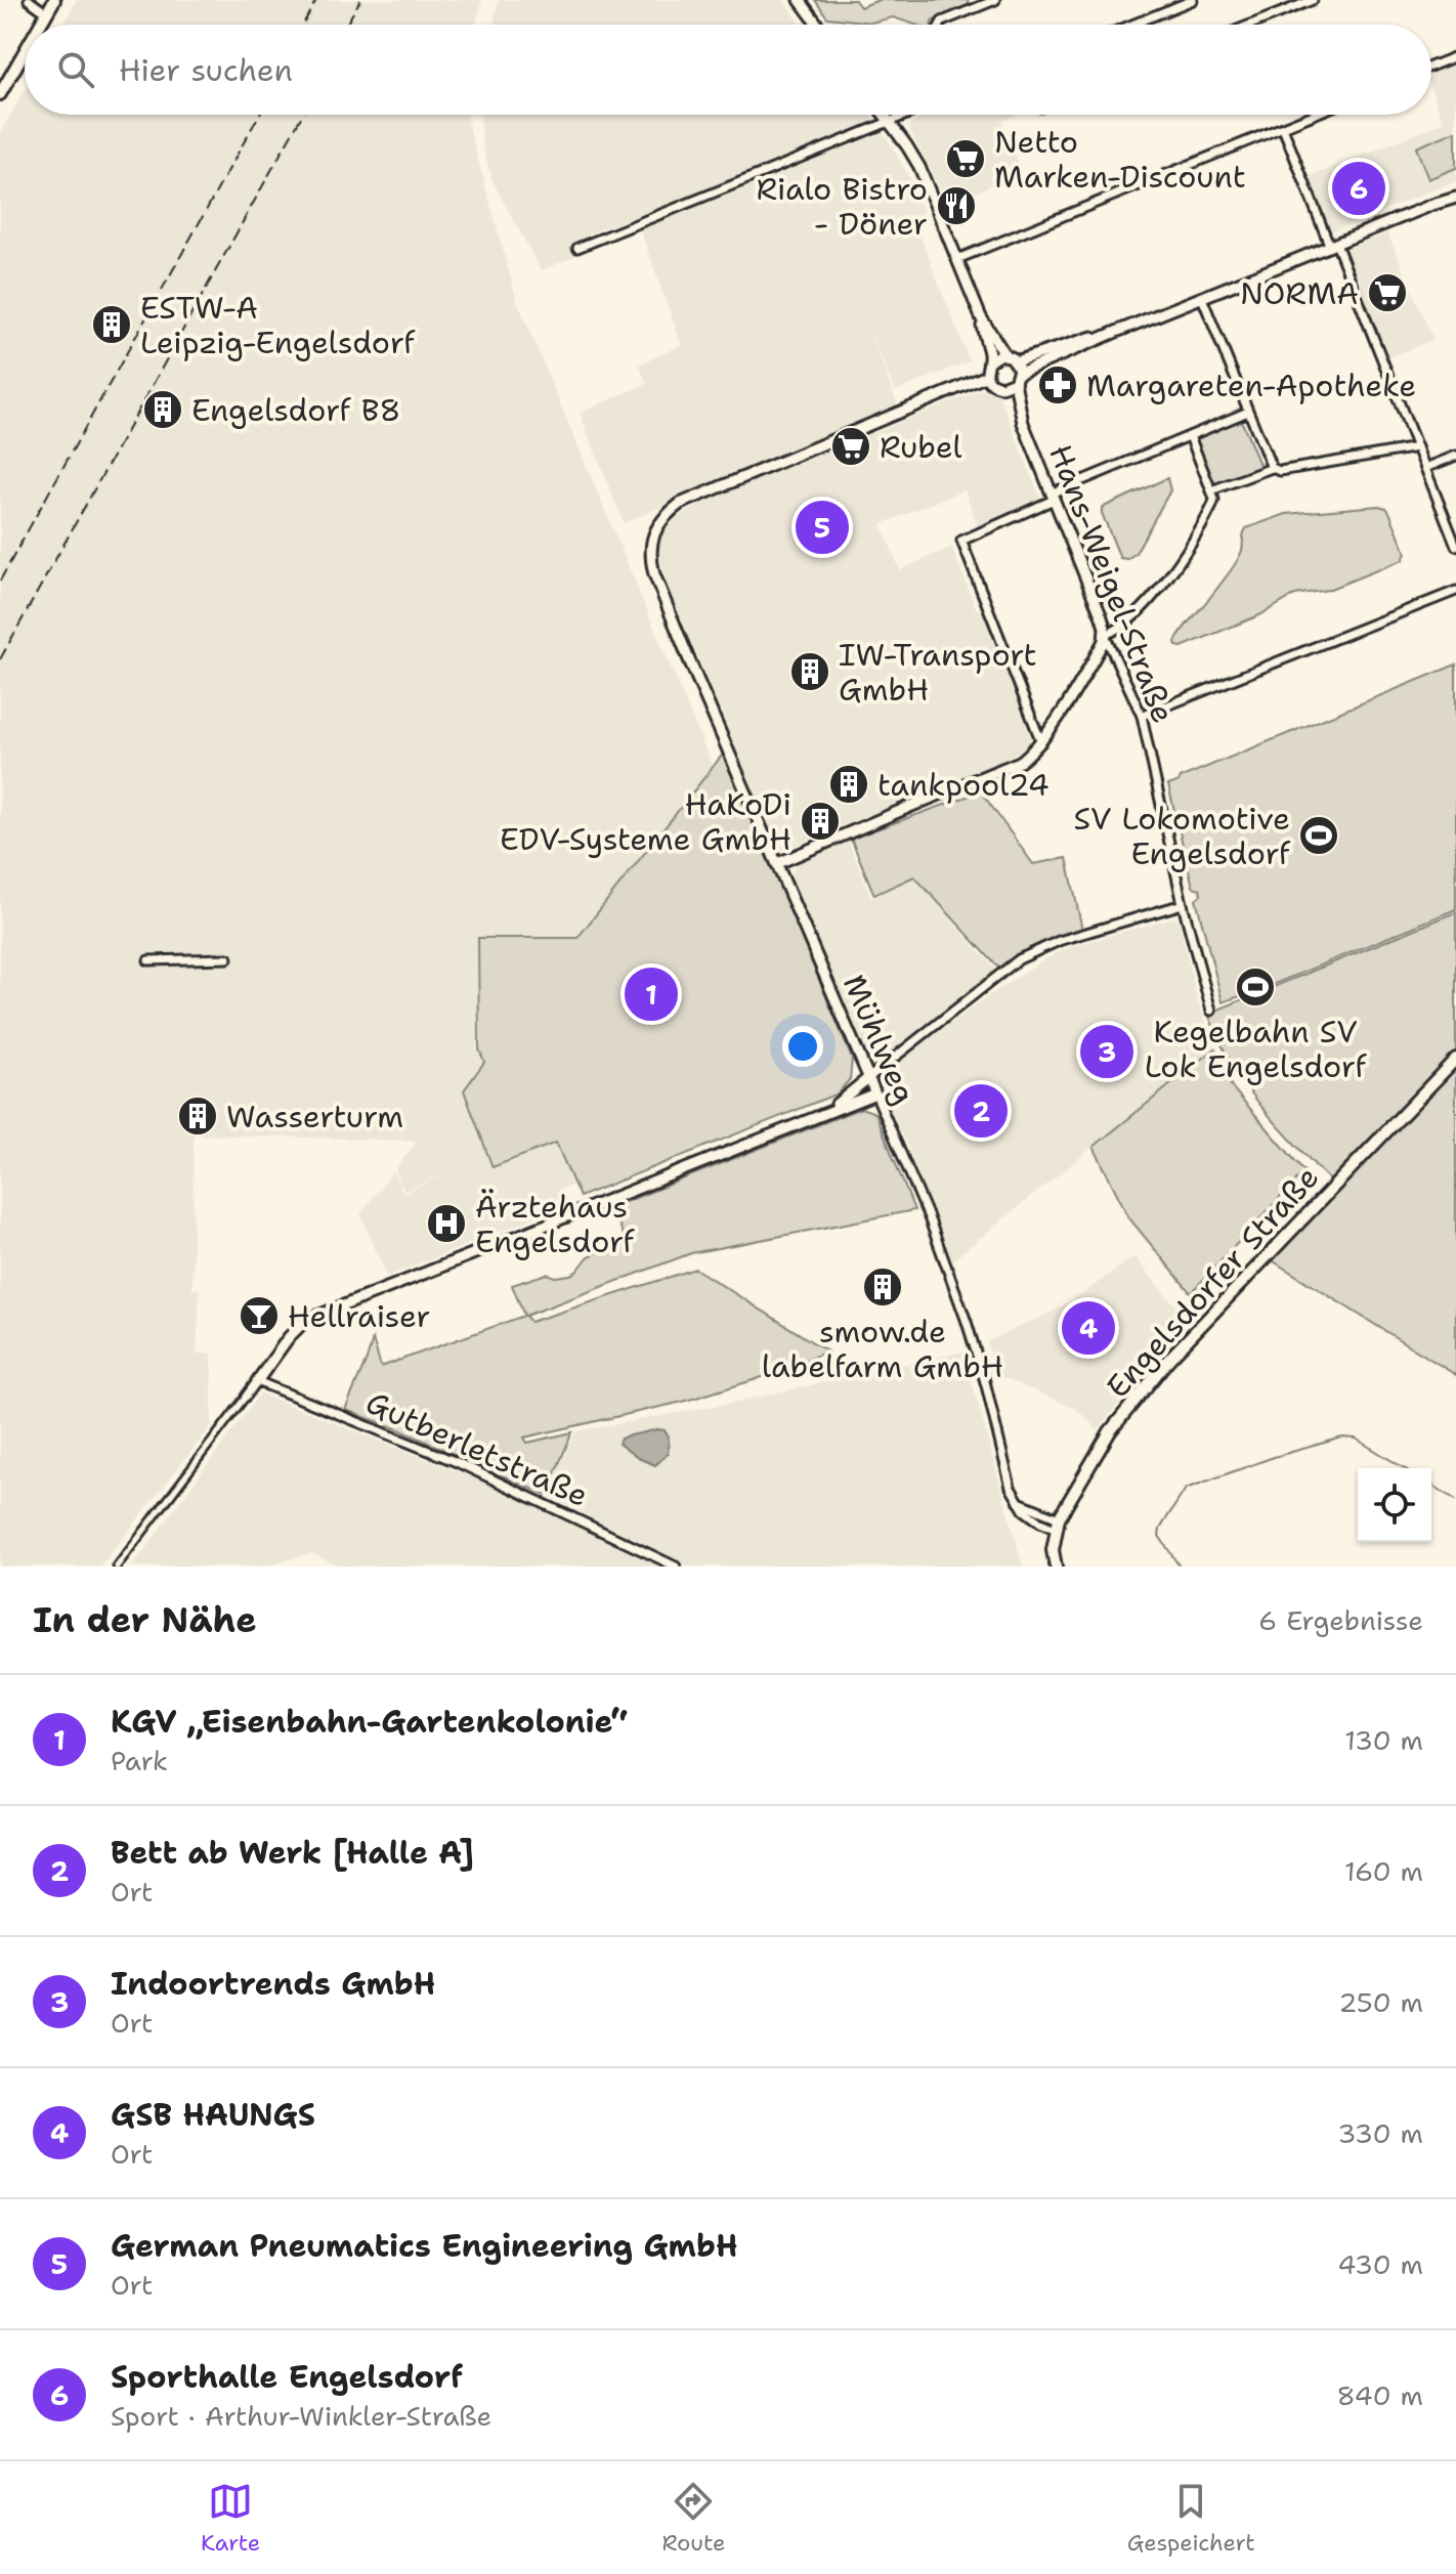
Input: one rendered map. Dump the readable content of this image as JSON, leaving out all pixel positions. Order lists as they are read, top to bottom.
{
  "streets": {
    "main road": ["Engelsdorfer Straße"],
    "street": ["Hans-Weigel-Straße", "Mühlweg", "Gutberletstraße"]
  },
  "crossings": [
    ["Hans-Weigel-Straße", "Mühlweg"],
    ["Mühlweg", "Engelsdorfer Straße"]
  ],
  "places": {
    "supermarket": ["Netto Marken-Discount", "NORMA", "Rubel"],
    "restaurant": ["Rialo Bistro - Döner"],
    "building": [
      "ESTW-A Leipzig-Engelsdorf",
      "Engelsdorf B8",
      "IW-Transport GmbH",
      "tankpool24",
      "HaKoDi EDV-Systeme GmbH",
      "Wasserturm",
      "smow.de labelfarm GmbH"
    ],
    "pharmacy": ["Margareten-Apotheke"],
    "sports": ["SV Lokomotive Engelsdorf", "Kegelbahn SV Lok Engelsdorf"],
    "hospital": ["Ärztehaus Engelsdorf"],
    "bar": ["Hellraiser"]
  },
  "page": {
    "search": "Hier suchen",
    "pins": [
      "6",
      "5",
      "1",
      "3",
      "2",
      "4"
    ],
    "heading": ["In der Nähe", "6 Ergebnisse"],
    "list": [
      {
        "mark": "1",
        "name": "KGV „Eisenbahn-Gartenkolonie“",
        "note": "Park",
        "value": "130 m"
      },
      {
        "mark": "2",
        "name": "Bett ab Werk [Halle A]",
        "note": "Ort",
        "value": "160 m"
      },
      {
        "mark": "3",
        "name": "Indoortrends GmbH",
        "note": "Ort",
        "value": "250 m"
      },
      {
        "mark": "4",
        "name": "GSB HAUNGS",
        "note": "Ort",
        "value": "330 m"
      },
      {
        "mark": "5",
        "name": "German Pneumatics Engineering GmbH",
        "note": "Ort",
        "value": "430 m"
      },
      {
        "mark": "6",
        "name": "Sporthalle Engelsdorf",
        "note": "Sport · Arthur-Winkler-Straße",
        "value": "840 m"
      }
    ],
    "nav": ["Karte", "Route", "Gespeichert"]
  }
}
